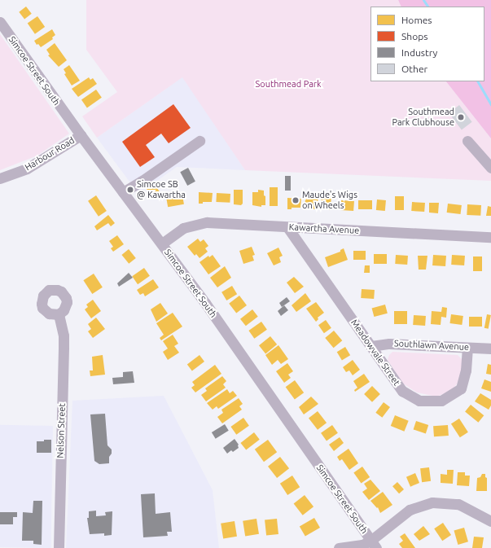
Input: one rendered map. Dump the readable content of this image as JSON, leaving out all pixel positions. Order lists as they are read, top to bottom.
{
  "streets": {
    "street": [
      "Simcoe Street South",
      "Harbour Road",
      "Kawartha Avenue",
      "Southlawn Avenue",
      "Meadowvale Street",
      "Nelson Street"
    ]
  },
  "crossings": [
    ["Simcoe Street South", "Harbour Road"],
    ["Simcoe Street South", "Kawartha Avenue"],
    ["Kawartha Avenue", "Meadowvale Street"],
    ["Southlawn Avenue", "Meadowvale Street"]
  ],
  "parks": ["Southmead Park"],
  "places": ["Southmead Park Clubhouse", "Simcoe SB @ Kawartha", "Maude's Wigs on Wheels"],
  "legend": [
    "Homes",
    "Shops",
    "Industry",
    "Other"
  ]
}
